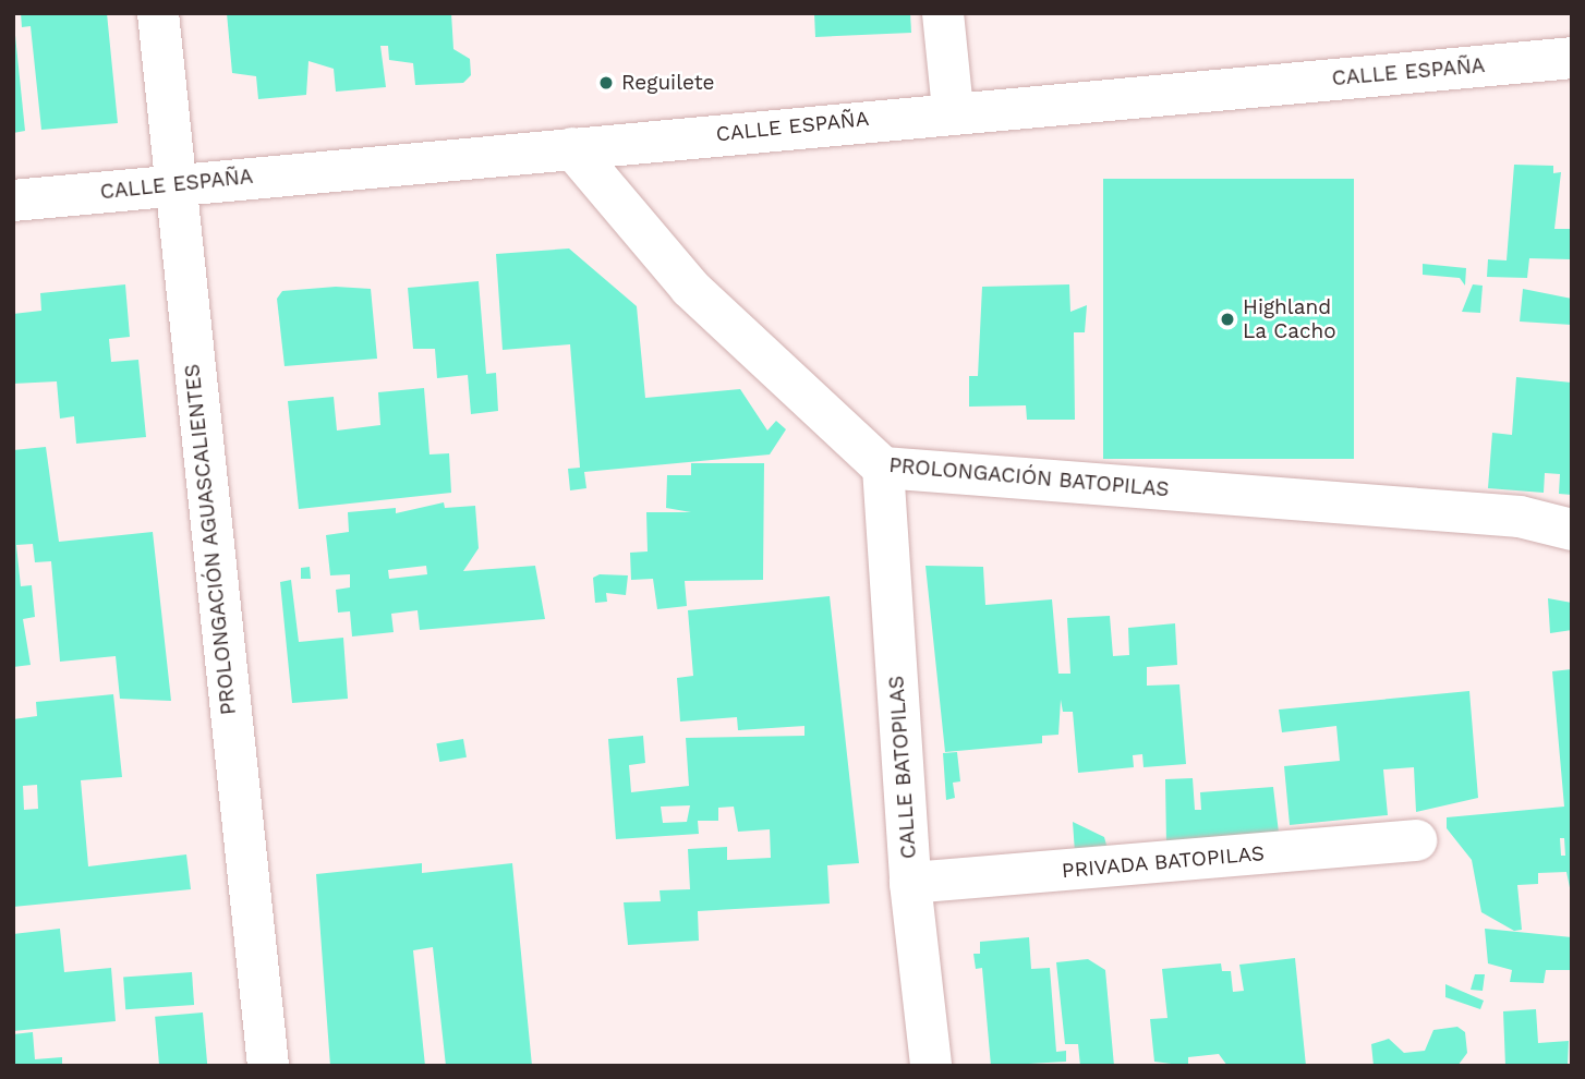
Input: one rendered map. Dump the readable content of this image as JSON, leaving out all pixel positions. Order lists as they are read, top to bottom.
{
  "streets": {
    "street": [
      "CALLE ESPAÑA",
      "PROLONGACIÓN BATOPILAS",
      "PROLONGACIÓN AGUASCALIENTES",
      "CALLE BATOPILAS",
      "PRIVADA BATOPILAS"
    ]
  },
  "crossings": [
    ["CALLE ESPAÑA", "PROLONGACIÓN BATOPILAS"],
    ["CALLE ESPAÑA", "PROLONGACIÓN AGUASCALIENTES"],
    ["PROLONGACIÓN BATOPILAS", "CALLE BATOPILAS"],
    ["CALLE BATOPILAS", "PRIVADA BATOPILAS"]
  ],
  "places": ["Reguilete", "Highland La Cacho"]
}
